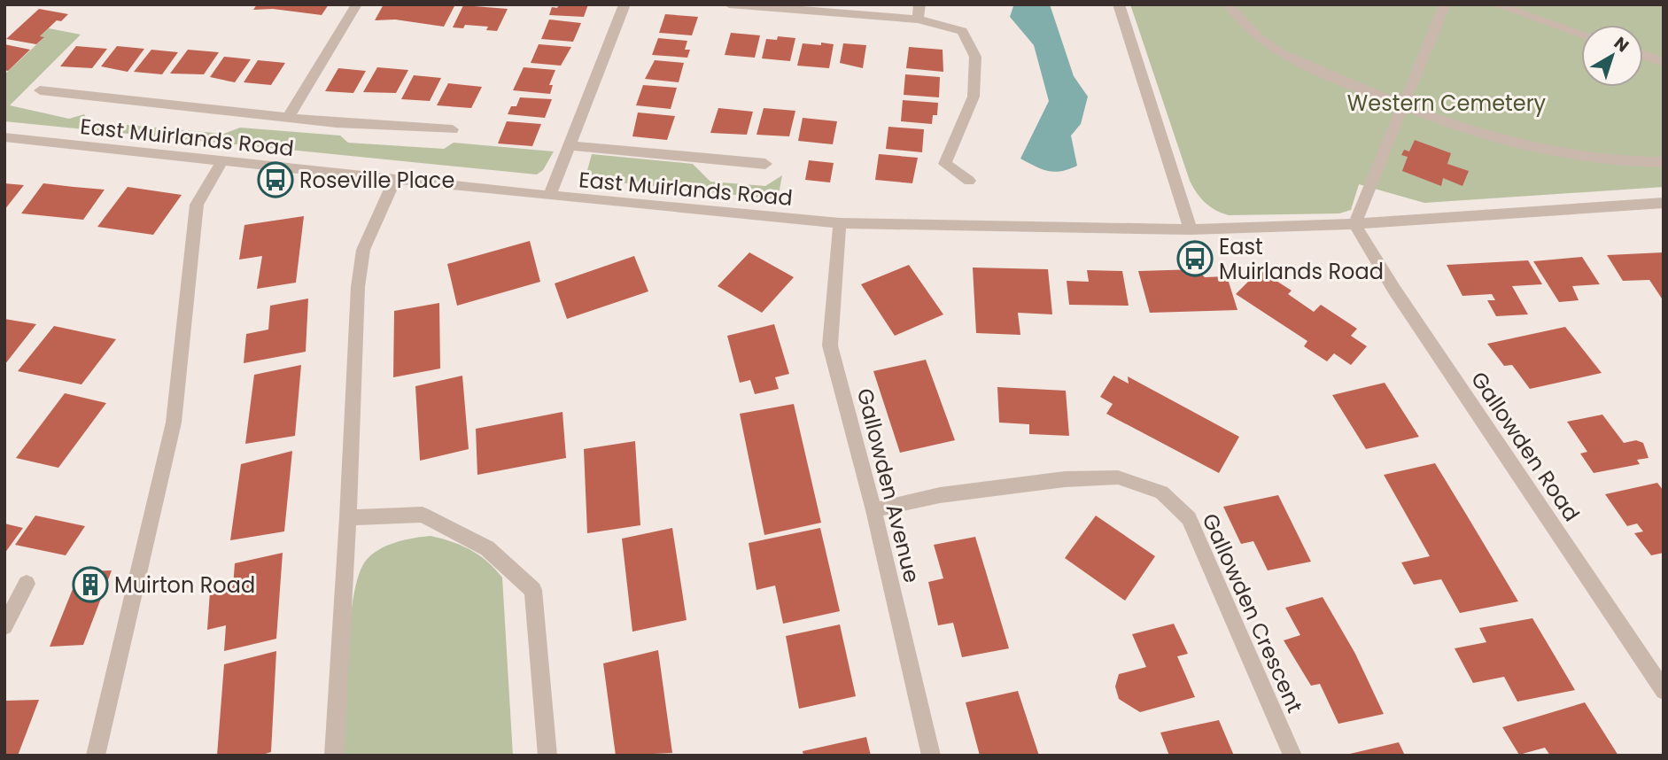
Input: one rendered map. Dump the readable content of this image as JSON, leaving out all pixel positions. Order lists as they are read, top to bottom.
{
  "streets": {
    "street": [
      "East Muirlands Road",
      "Gallowden Road",
      "Gallowden Avenue",
      "Gallowden Crescent"
    ]
  },
  "crossings": [
    ["East Muirlands Road", "Gallowden Road"],
    ["East Muirlands Road", "Gallowden Avenue"],
    ["Gallowden Avenue", "Gallowden Crescent"]
  ],
  "parks": ["Western Cemetery"],
  "places": {
    "bus stop": ["Roseville Place", "East Muirlands Road"],
    "building": ["Muirton Road"]
  },
  "north": "top right"
}
